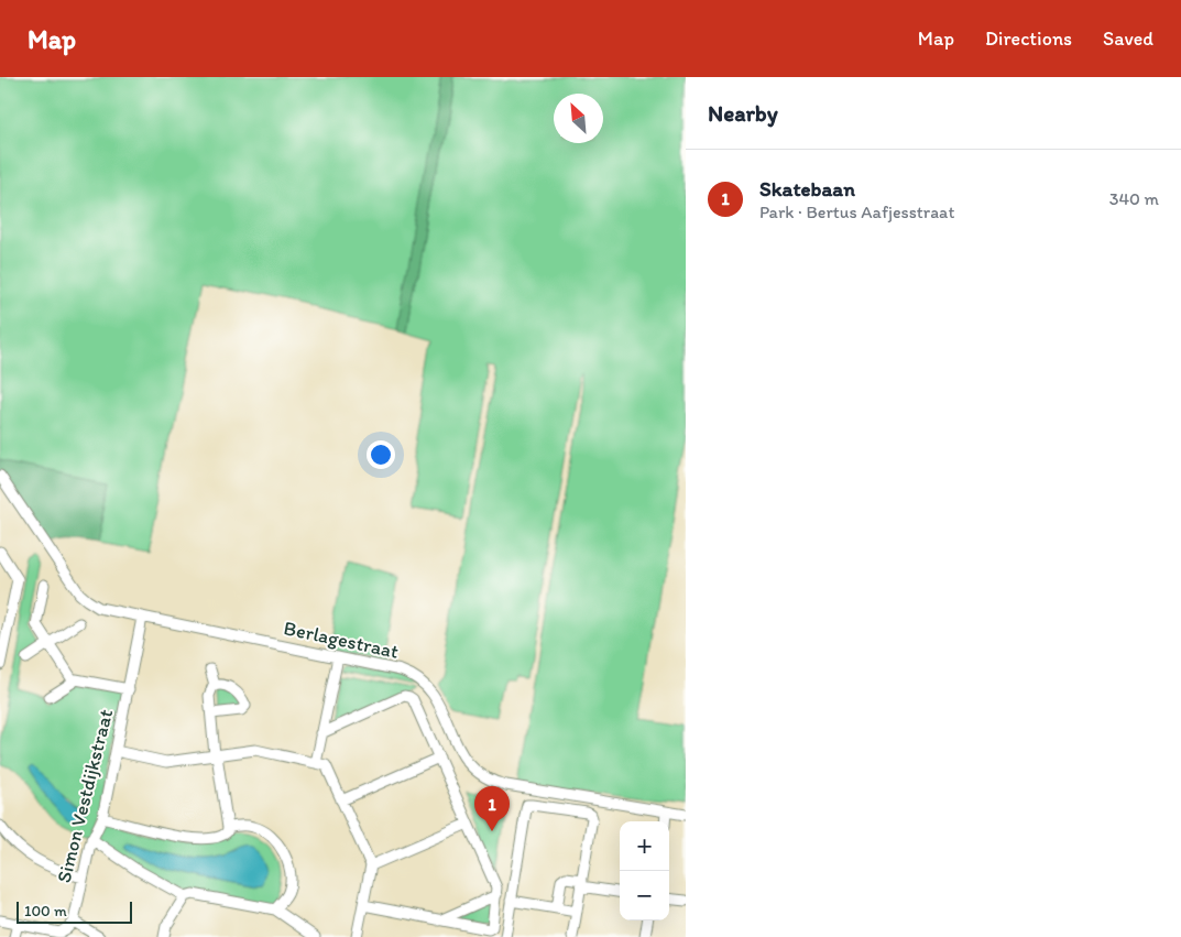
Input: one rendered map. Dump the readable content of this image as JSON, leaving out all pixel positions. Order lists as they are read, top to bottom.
{
  "streets": {
    "street": ["Berlagestraat", "Simon Vestdijkstraat"]
  },
  "crossings": [
    ["Berlagestraat", "Simon Vestdijkstraat"]
  ],
  "scale_bar": "100 m",
  "north": "top left",
  "page": {
    "header": "Map",
    "nav": ["Map", "Directions", "Saved"],
    "heading": "Nearby",
    "list": [
      {
        "mark": "1",
        "name": "Skatebaan",
        "note": "Park · Bertus Aafjesstraat",
        "value": "340 m"
      }
    ],
    "pins": "1",
    "map_buttons": ["+", "−"],
    "scale": "100 m"
  }
}
